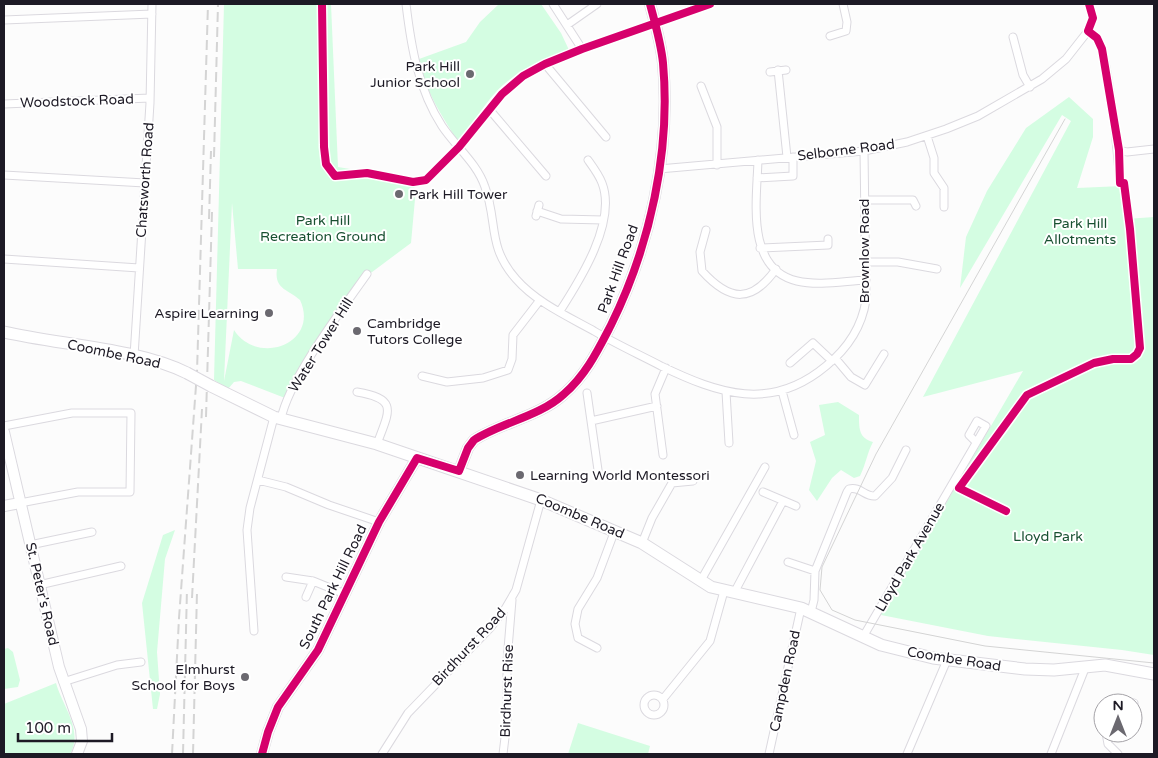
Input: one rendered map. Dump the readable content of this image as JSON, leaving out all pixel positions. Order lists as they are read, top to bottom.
{
  "streets": {
    "main road": [
      "Park Hill Road",
      "Coombe Road",
      "South Park Hill Road",
      "St. Peter's Road"
    ],
    "street": [
      "Woodstock Road",
      "Selborne Road",
      "Chatsworth Road",
      "Brownlow Road",
      "Water Tower Hill",
      "Lloyd Park Avenue",
      "Birdhurst Road",
      "Campden Road",
      "Birdhurst Rise"
    ]
  },
  "crossings": [
    ["Woodstock Road", "Chatsworth Road"],
    ["Selborne Road", "Brownlow Road"],
    ["Selborne Road", "Park Hill Road"],
    ["Chatsworth Road", "Coombe Road"],
    ["Brownlow Road", "Park Hill Road"],
    ["Park Hill Road", "Coombe Road"],
    ["Water Tower Hill", "Coombe Road"],
    ["Coombe Road", "Lloyd Park Avenue"],
    ["Coombe Road", "South Park Hill Road"],
    ["Coombe Road", "Birdhurst Road"],
    ["Coombe Road", "Campden Road"],
    ["Birdhurst Road", "Birdhurst Rise"]
  ],
  "parks": ["Park Hill Recreation Ground", "Park Hill Allotments", "Lloyd Park"],
  "places": [
    "Park Hill Junior School",
    "Park Hill Tower",
    "Aspire Learning",
    "Cambridge Tutors College",
    "Learning World Montessori",
    "Elmhurst School for Boys"
  ],
  "scale_bar": "100 m",
  "north": "top"
}
